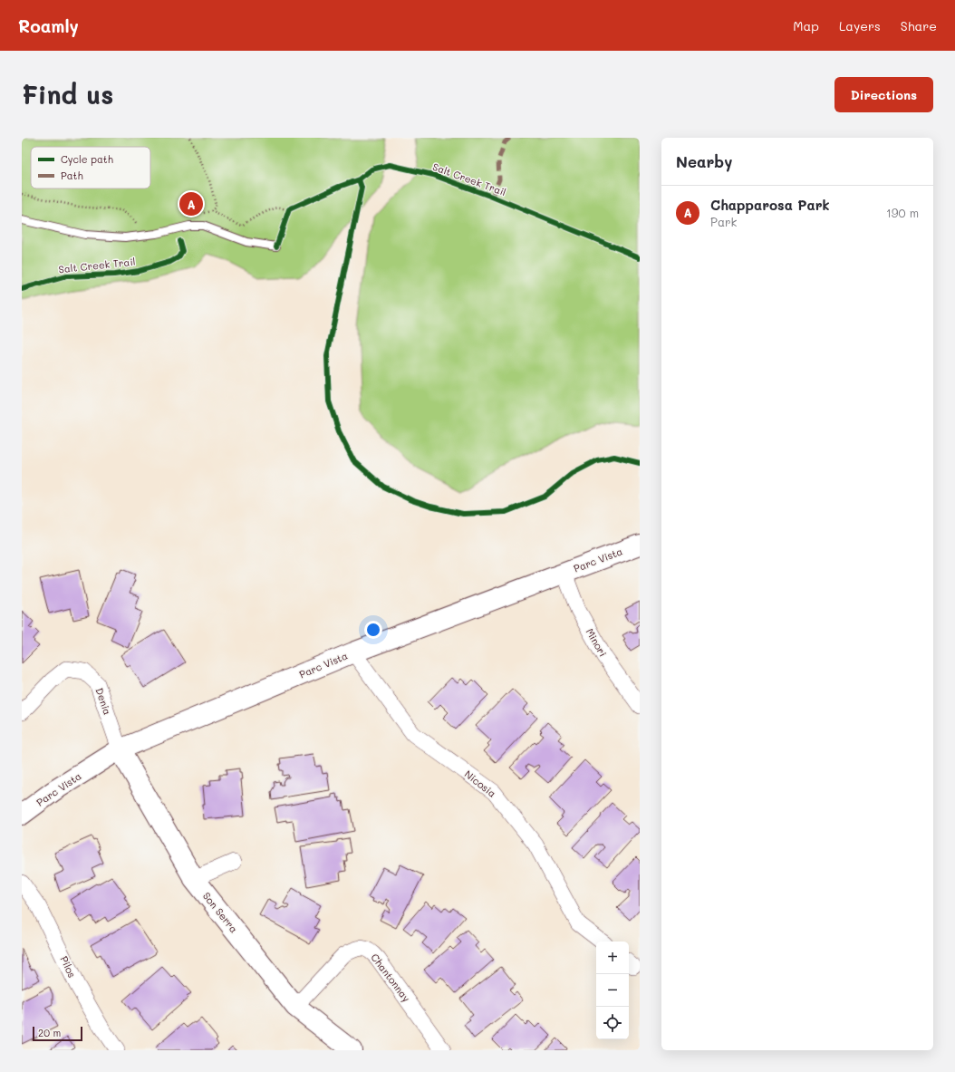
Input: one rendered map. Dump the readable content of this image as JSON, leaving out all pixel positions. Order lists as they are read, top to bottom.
{
  "streets": {
    "street": [
      "Parc Vista",
      "Minori",
      "Denia",
      "Nicosia",
      "Son Serra",
      "Pilos",
      "Chantonnay"
    ],
    "cycle path": ["Salt Creek Trail"]
  },
  "crossings": [
    ["Parc Vista", "Minori"],
    ["Parc Vista", "Denia"],
    ["Parc Vista", "Nicosia"],
    ["Parc Vista", "Son Serra"],
    ["Denia", "Son Serra"],
    ["Son Serra", "Chantonnay"]
  ],
  "legend": ["Cycle path", "Path"],
  "scale_bar": "20 m",
  "page": {
    "header": "Roamly",
    "nav": ["Map", "Layers", "Share"],
    "buttons": "Directions",
    "title": "Find us",
    "heading": "Nearby",
    "list": [
      {
        "mark": "A",
        "name": "Chapparosa Park",
        "note": "Park",
        "value": "190 m"
      }
    ],
    "pins": "A",
    "map_buttons": ["+", "−"],
    "scale": "20 m"
  }
}
